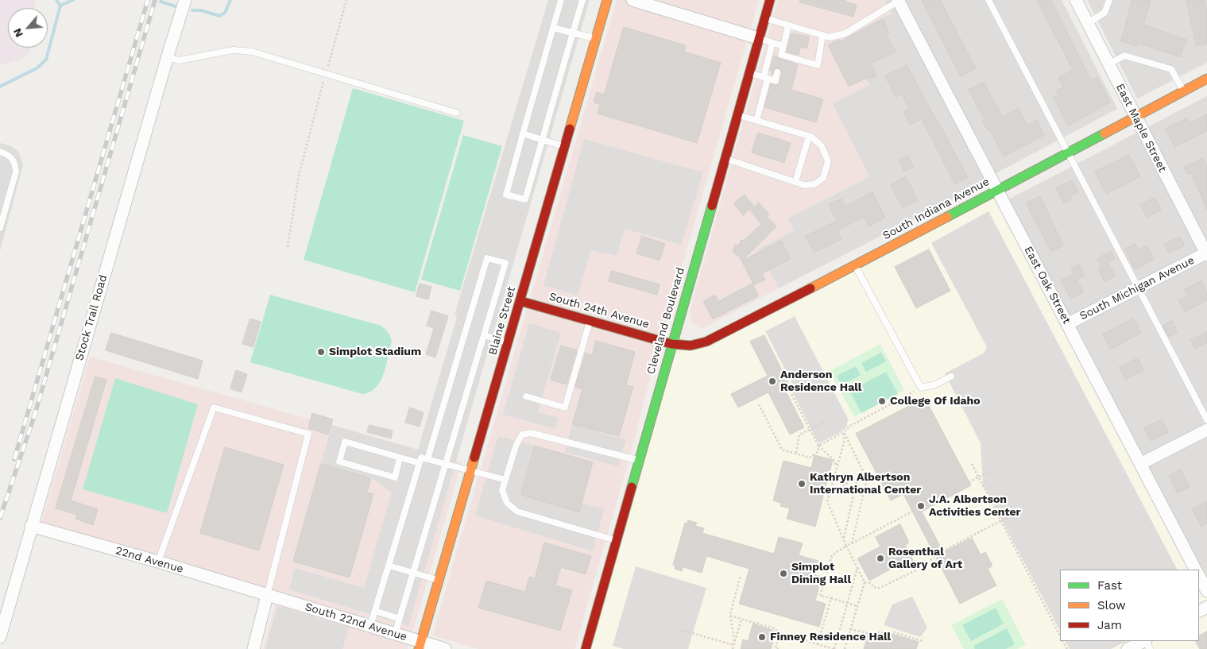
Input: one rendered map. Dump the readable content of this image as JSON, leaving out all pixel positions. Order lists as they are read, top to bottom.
{
  "streets": {
    "main road": [
      "South Indiana Avenue",
      "South 24th Avenue",
      "Blaine Street",
      "Cleveland Boulevard"
    ],
    "street": [
      "East Maple Street",
      "East Oak Street",
      "South Michigan Avenue",
      "Stock Trail Road",
      "22nd Avenue",
      "South 22nd Avenue"
    ]
  },
  "crossings": [
    ["East Maple Street", "South Indiana Avenue"],
    ["East Maple Street", "South Michigan Avenue"],
    ["South Indiana Avenue", "East Oak Street"],
    ["South Indiana Avenue", "South 24th Avenue"],
    ["South Indiana Avenue", "Cleveland Boulevard"],
    ["East Oak Street", "South Michigan Avenue"],
    ["South 24th Avenue", "Blaine Street"],
    ["South 24th Avenue", "Cleveland Boulevard"],
    ["Stock Trail Road", "22nd Avenue"],
    ["Blaine Street", "South 22nd Avenue"],
    ["22nd Avenue", "South 22nd Avenue"]
  ],
  "places": [
    "Simplot Stadium",
    "Anderson Residence Hall",
    "College Of Idaho",
    "Kathryn Albertson International Center",
    "J.A. Albertson Activities Center",
    "Rosenthal Gallery of Art",
    "Simplot Dining Hall",
    "Finney Residence Hall"
  ],
  "legend": ["Fast", "Slow", "Jam"],
  "north": "bottom left"
}
